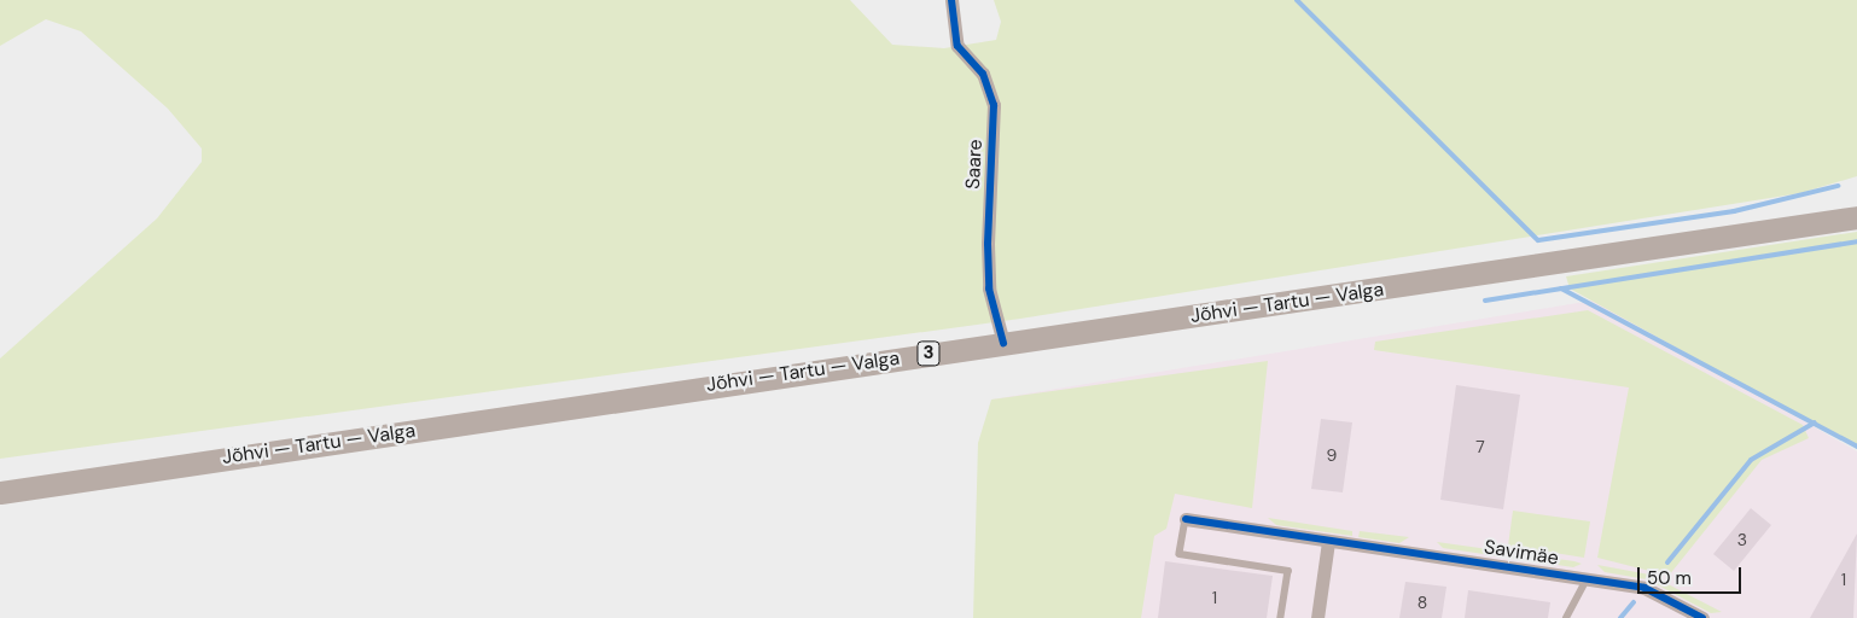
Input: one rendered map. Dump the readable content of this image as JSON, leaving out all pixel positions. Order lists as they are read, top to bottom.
{
  "streets": {
    "highway": ["Jõhvi — Tartu — Valga", "3"],
    "street": ["Saare", "Savimäe"]
  },
  "crossings": [
    ["Saare", "Jõhvi — Tartu — Valga"]
  ],
  "house_numbers": [
    "7",
    "9",
    "3",
    "1",
    "1",
    "8"
  ],
  "scale_bar": "50 m"
}
